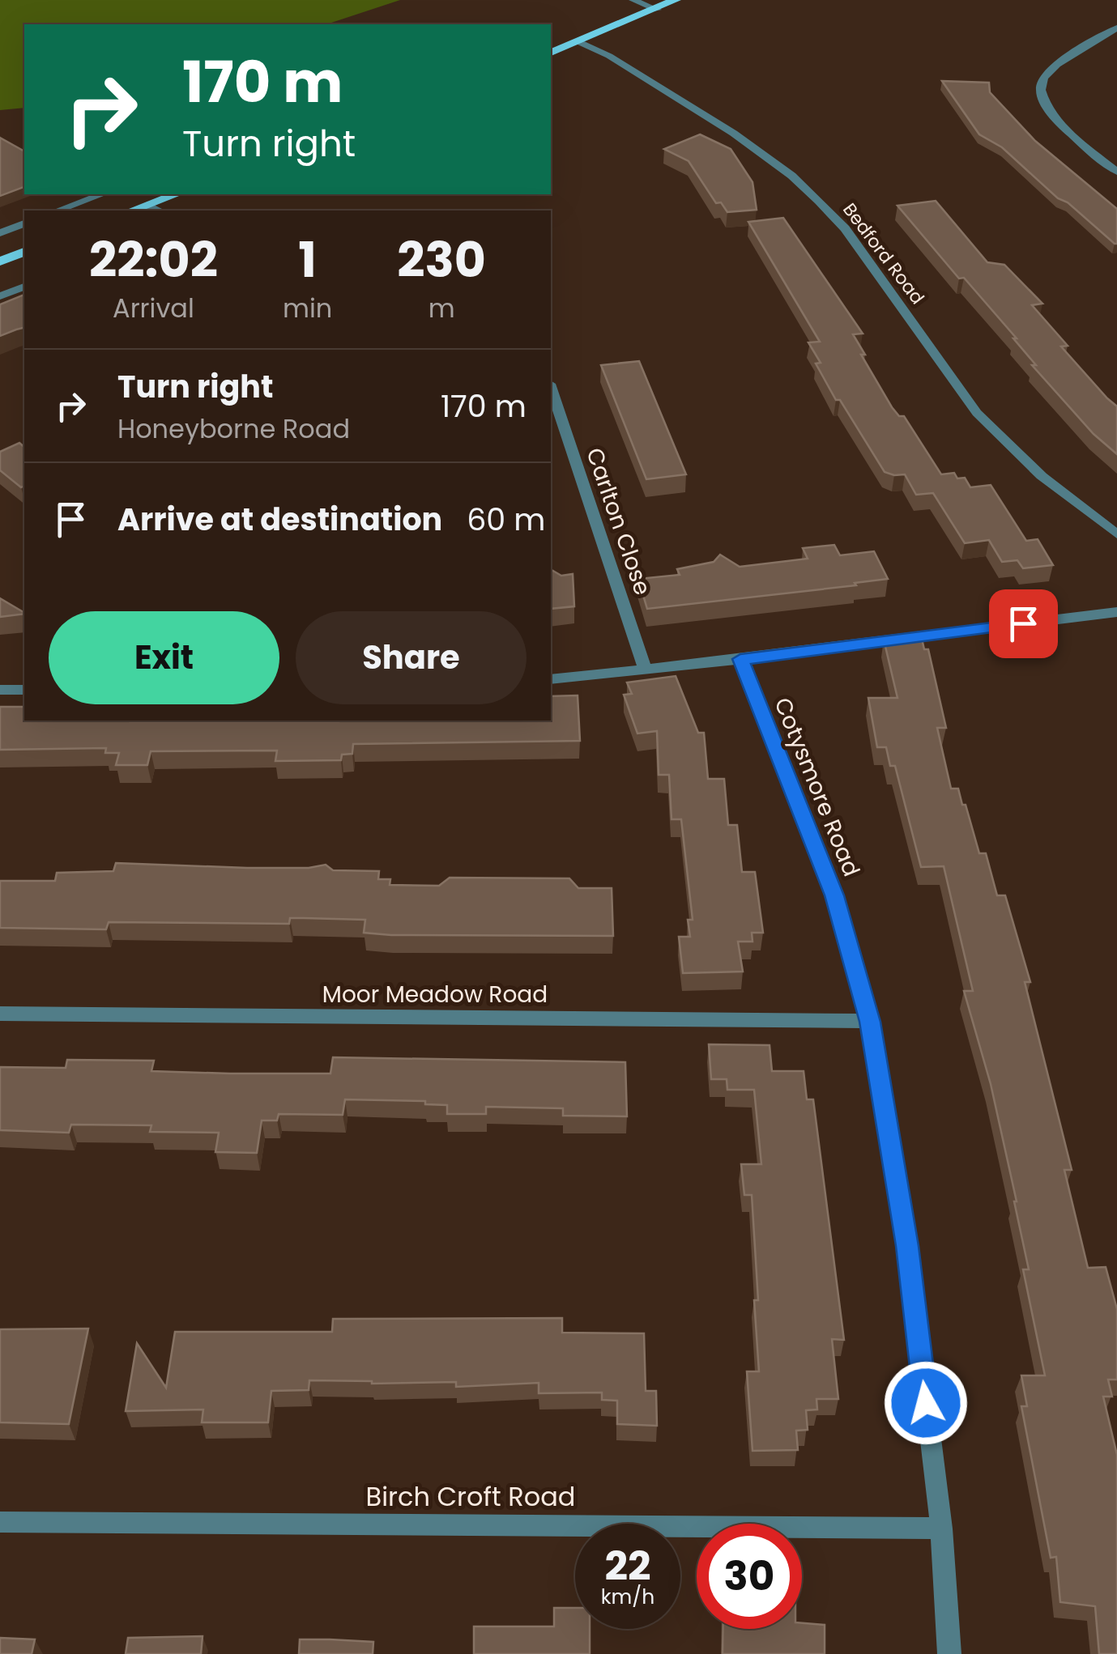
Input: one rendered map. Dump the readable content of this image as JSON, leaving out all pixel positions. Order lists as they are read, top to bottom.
{
  "streets": {
    "street": [
      "Bedford Road",
      "Carlton Close",
      "Cotysmore Road",
      "Moor Meadow Road",
      "Birch Croft Road"
    ]
  },
  "crossings": [
    ["Cotysmore Road", "Moor Meadow Road"],
    ["Cotysmore Road", "Birch Croft Road"]
  ],
  "page": {
    "turn": ["170 m", "Turn right"],
    "eta": [
      "22:02",
      "Arrival",
      "1",
      "min",
      "230",
      "m"
    ],
    "list": [
      {
        "name": "Turn right",
        "note": "Honeyborne Road",
        "value": "170 m"
      },
      {
        "name": "Arrive at destination",
        "value": "60 m"
      }
    ],
    "buttons": ["Exit", "Share"],
    "speed": "22 km/h",
    "limit": "30"
  }
}
